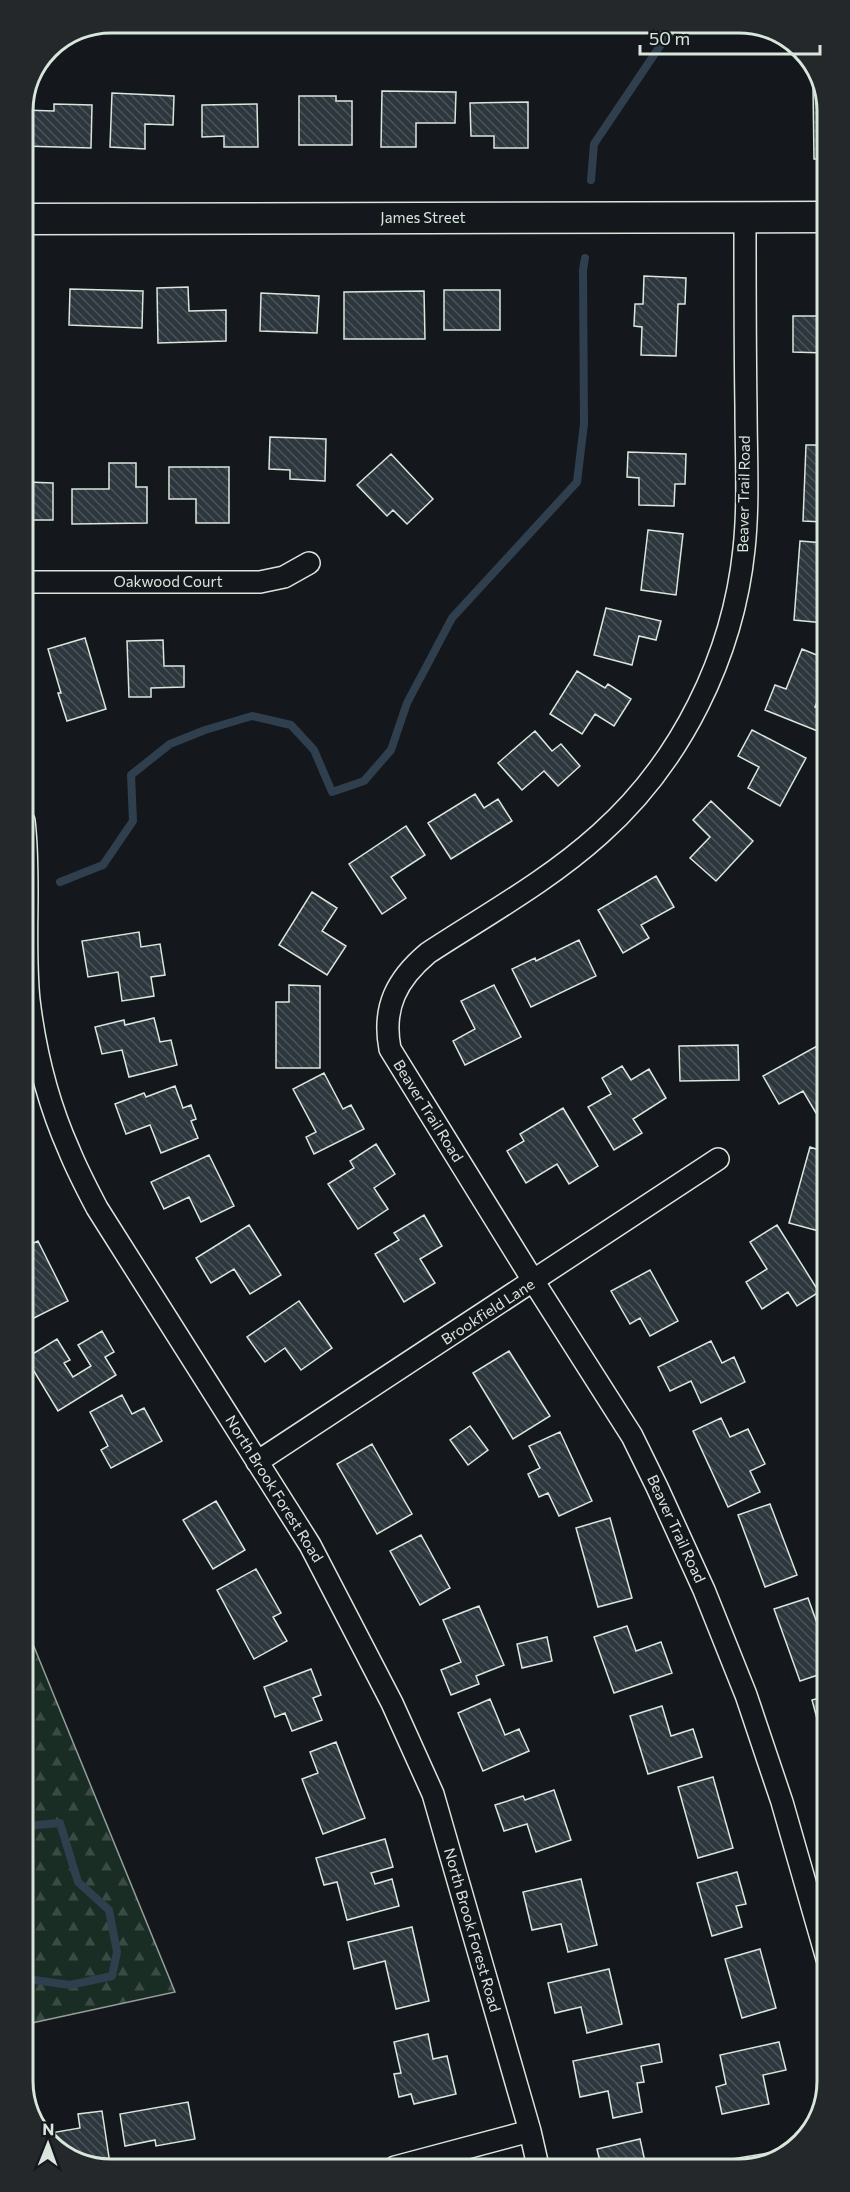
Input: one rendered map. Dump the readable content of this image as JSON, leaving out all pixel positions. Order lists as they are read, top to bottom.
{
  "streets": {
    "street": [
      "James Street",
      "Beaver Trail Road",
      "Oakwood Court",
      "Brookfield Lane",
      "North Brook Forest Road"
    ]
  },
  "crossings": [
    ["James Street", "Beaver Trail Road"],
    ["Beaver Trail Road", "Brookfield Lane"],
    ["Brookfield Lane", "North Brook Forest Road"]
  ],
  "scale_bar": "50 m",
  "north": "top"
}
